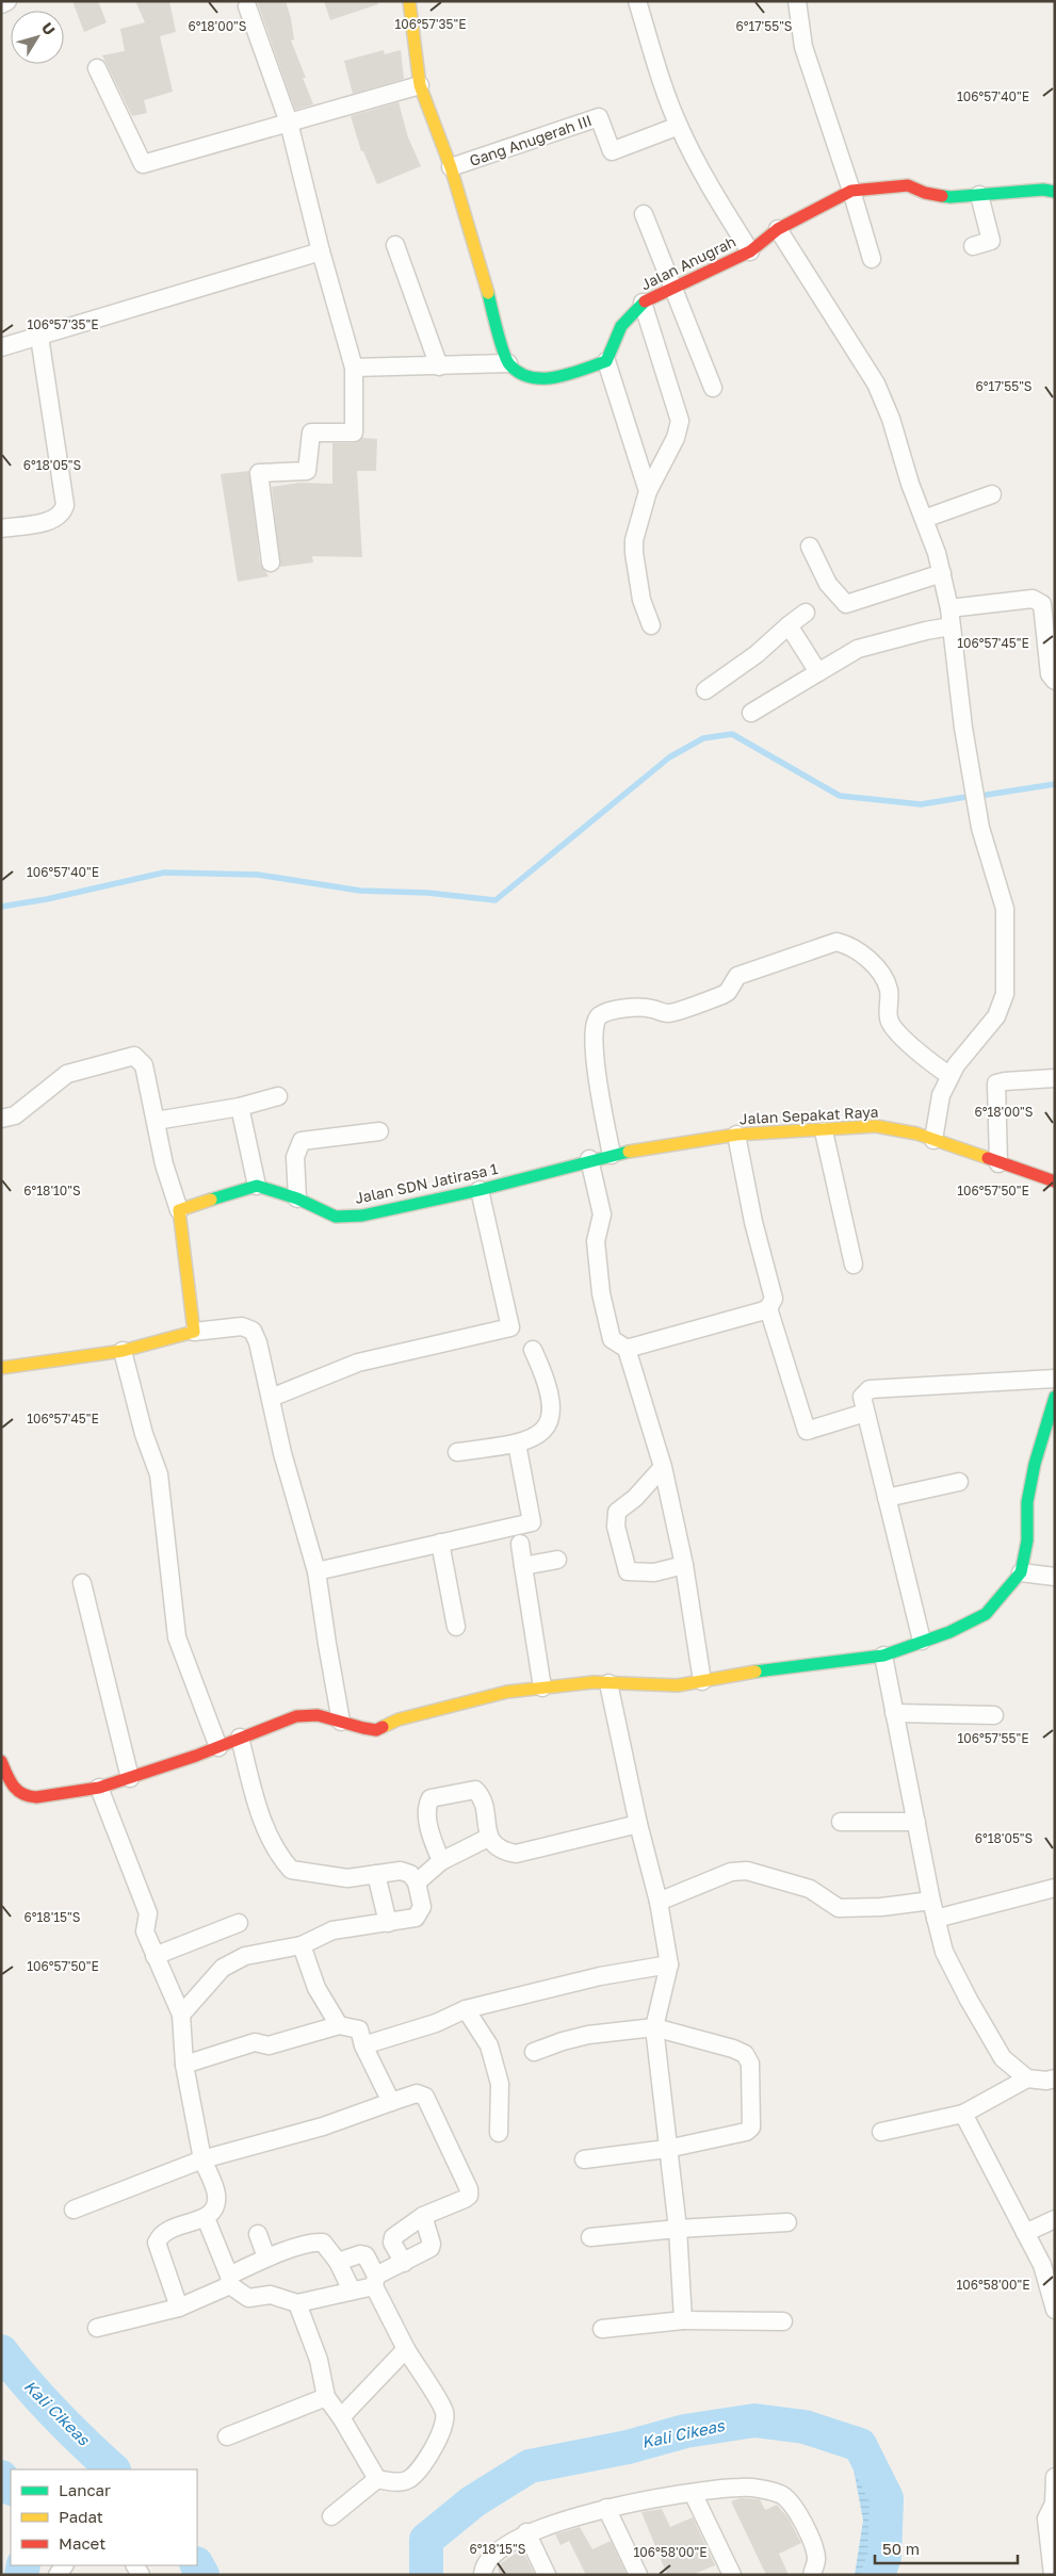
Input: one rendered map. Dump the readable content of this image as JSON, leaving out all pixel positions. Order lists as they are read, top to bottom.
{
  "streets": {
    "street": [
      "Gang Anugerah III",
      "Jalan Anugrah",
      "Jalan Sepakat Raya",
      "Jalan SDN Jatirasa 1"
    ]
  },
  "crossings": [
    ["Jalan Sepakat Raya", "Jalan SDN Jatirasa 1"]
  ],
  "water": ["Kali Cikeas"],
  "legend": ["Lancar", "Padat", "Macet"],
  "scale_bar": "50 m",
  "north": "top right",
  "coordinates": [
    "106°57'35\"E",
    "6°18'00\"S",
    "6°17'55\"S",
    "106°57'40\"E",
    "6°18'05\"S",
    "106°57'45\"E",
    "106°57'50\"E",
    "6°18'10\"S",
    "106°57'55\"E",
    "6°18'15\"S",
    "106°58'00\"E"
  ]
}
